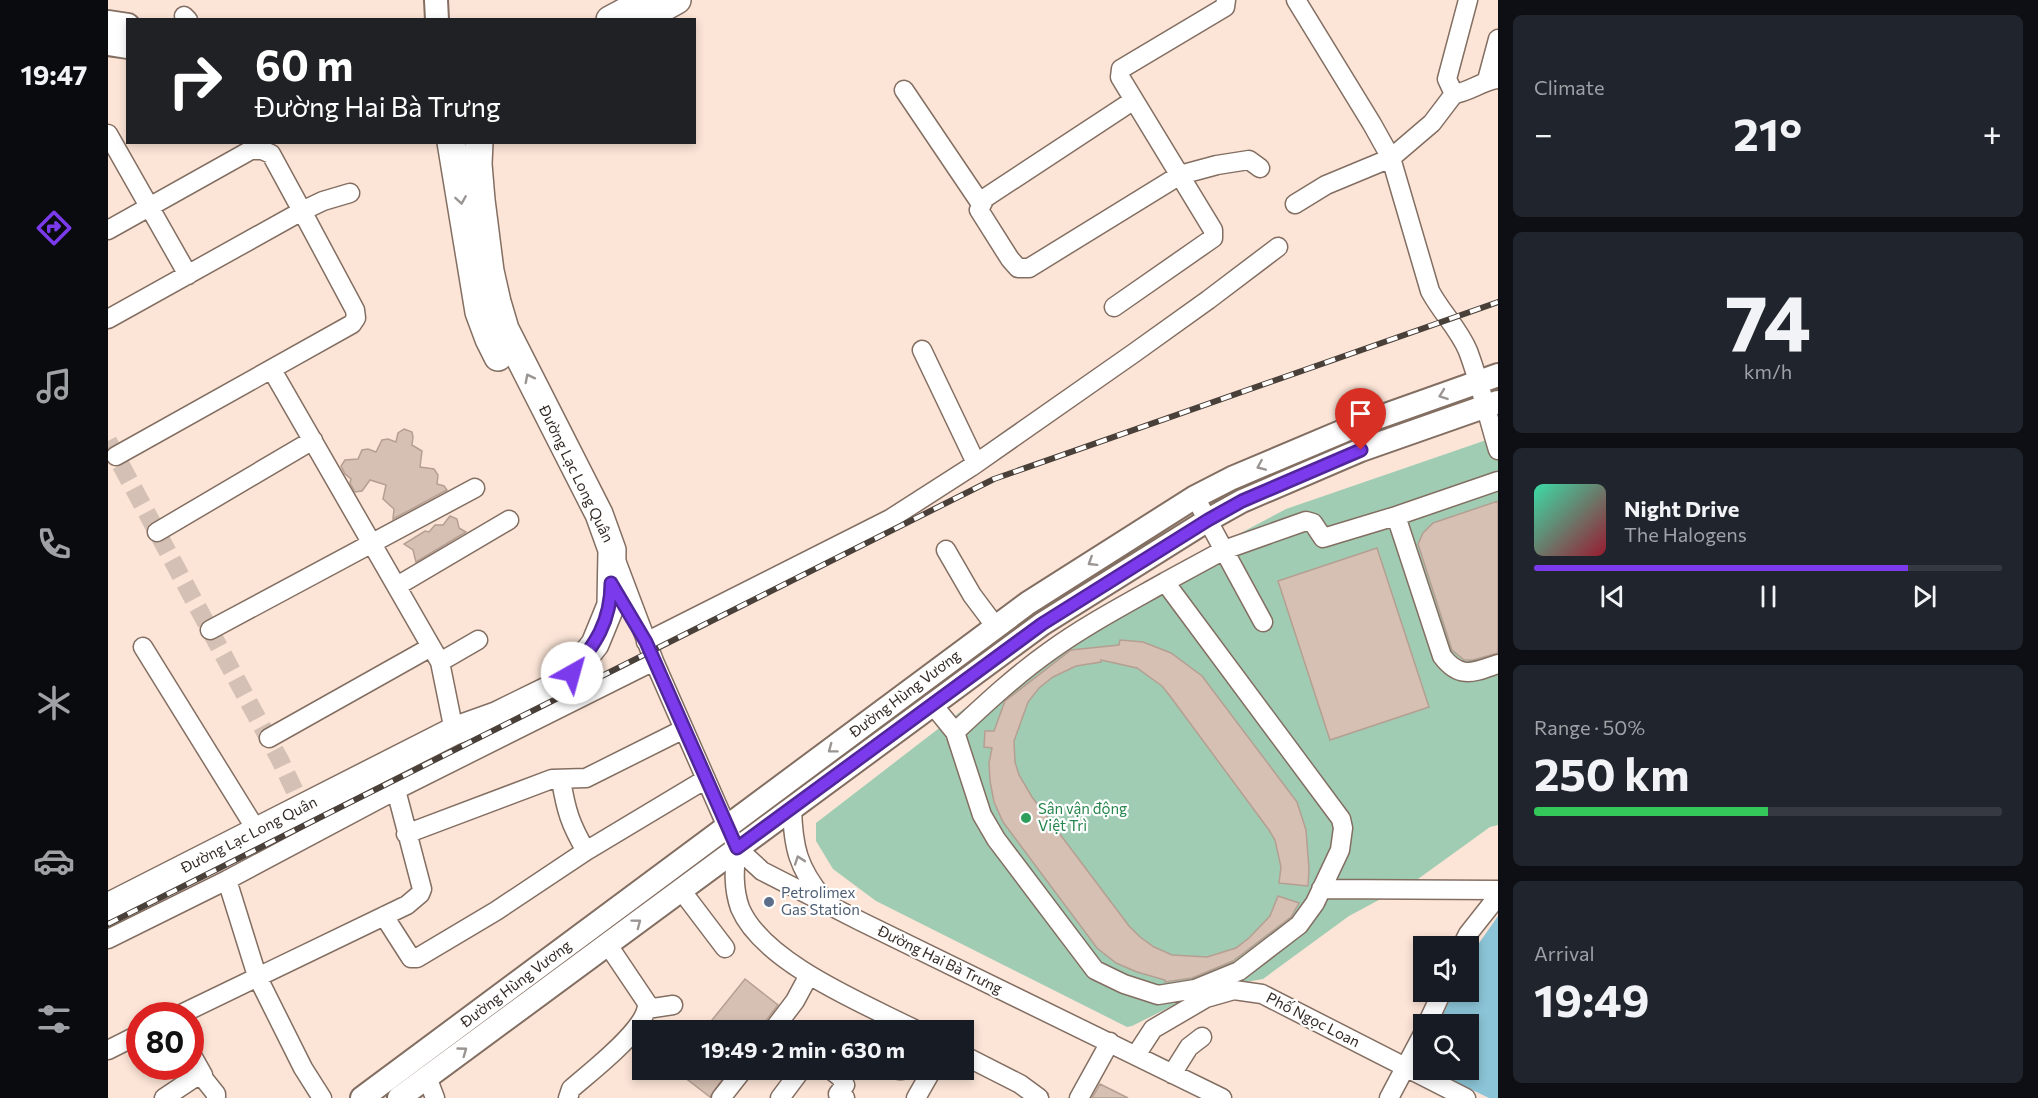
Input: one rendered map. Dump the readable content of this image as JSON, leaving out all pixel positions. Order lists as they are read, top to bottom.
{
  "streets": {
    "highway": ["Đường Lạc Long Quân"],
    "main road": ["Đường Hùng Vương"],
    "street": ["Đường Hai Bà Trưng", "Phố Ngọc Loan"]
  },
  "crossings": [
    ["Đường Lạc Long Quân", "Đường Hai Bà Trưng"],
    ["Đường Hùng Vương", "Đường Hai Bà Trưng"],
    ["Đường Hai Bà Trưng", "Phố Ngọc Loan"]
  ],
  "places": ["Sân vận động Việt Trì", "Petrolimex Gas Station"],
  "page": {
    "tabs": "19:47",
    "tile": [
      "Climate",
      ["74", "km/h"],
      ["Range · 50%", "250 km"],
      ["Arrival", "19:49"]
    ],
    "turn": ["60 m", "Đường Hai Bà Trưng"],
    "heat": ["−", "21°", "+"],
    "song": ["Night Drive", "The Halogens"],
    "limit": "80",
    "trip": "19:49 · 2 min · 630 m"
  }
}
